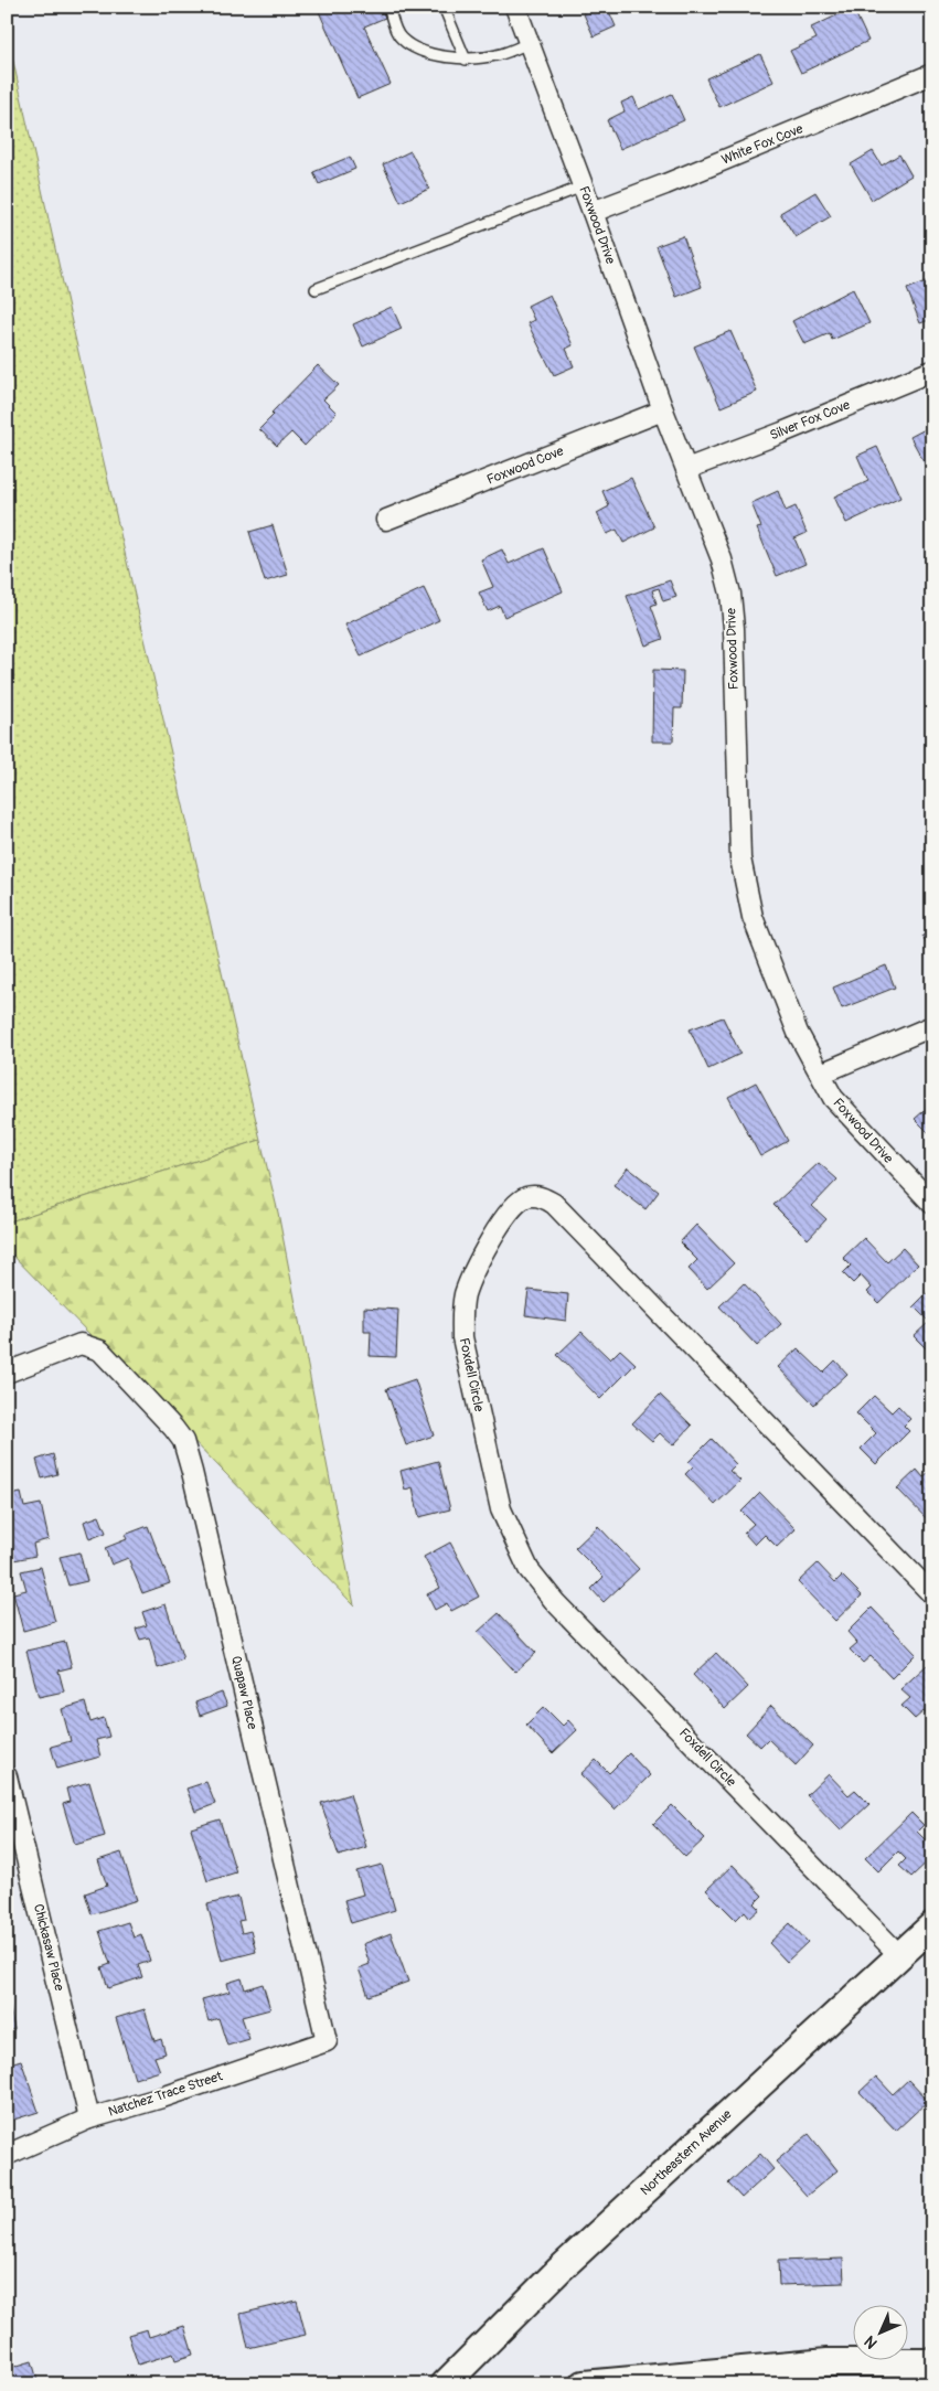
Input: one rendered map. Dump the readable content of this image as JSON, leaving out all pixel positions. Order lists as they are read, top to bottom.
{
  "streets": {
    "street": [
      "White Fox Cove",
      "Foxwood Drive",
      "Silver Fox Cove",
      "Foxwood Cove",
      "Foxdell Circle",
      "Quapaw Place",
      "Chickasaw Place",
      "Natchez Trace Street",
      "Northeastern Avenue"
    ]
  },
  "crossings": [
    ["White Fox Cove", "Foxwood Drive"],
    ["Foxwood Drive", "Silver Fox Cove"],
    ["Foxwood Drive", "Foxwood Cove"],
    ["Foxdell Circle", "Northeastern Avenue"],
    ["Quapaw Place", "Natchez Trace Street"],
    ["Chickasaw Place", "Natchez Trace Street"]
  ],
  "north": "bottom left"
}
